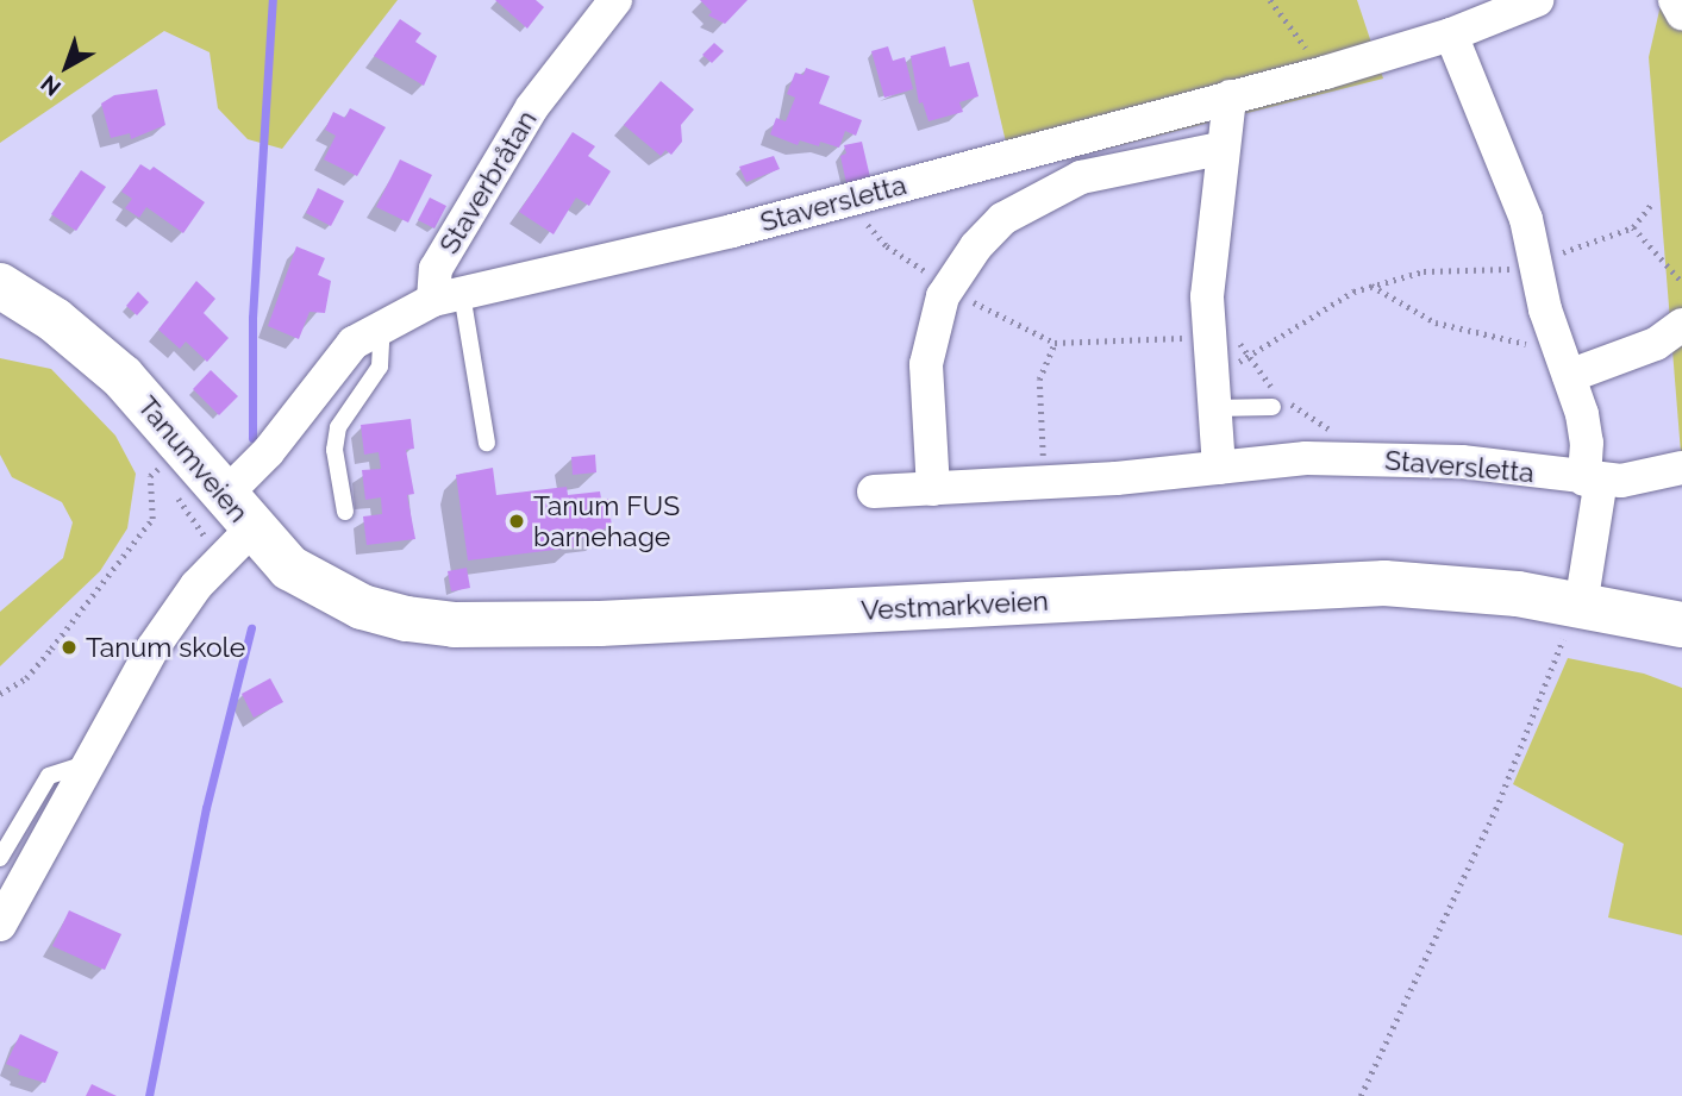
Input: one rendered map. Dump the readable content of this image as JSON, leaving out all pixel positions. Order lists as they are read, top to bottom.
{
  "streets": {
    "main road": ["Tanumveien", "Vestmarkveien"],
    "street": ["Staverbråtan", "Staversletta"]
  },
  "crossings": [
    ["Staverbråtan", "Staversletta"],
    ["Tanumveien", "Vestmarkveien"]
  ],
  "places": ["Tanum FUS barnehage", "Tanum skole"],
  "north": "bottom left"
}
